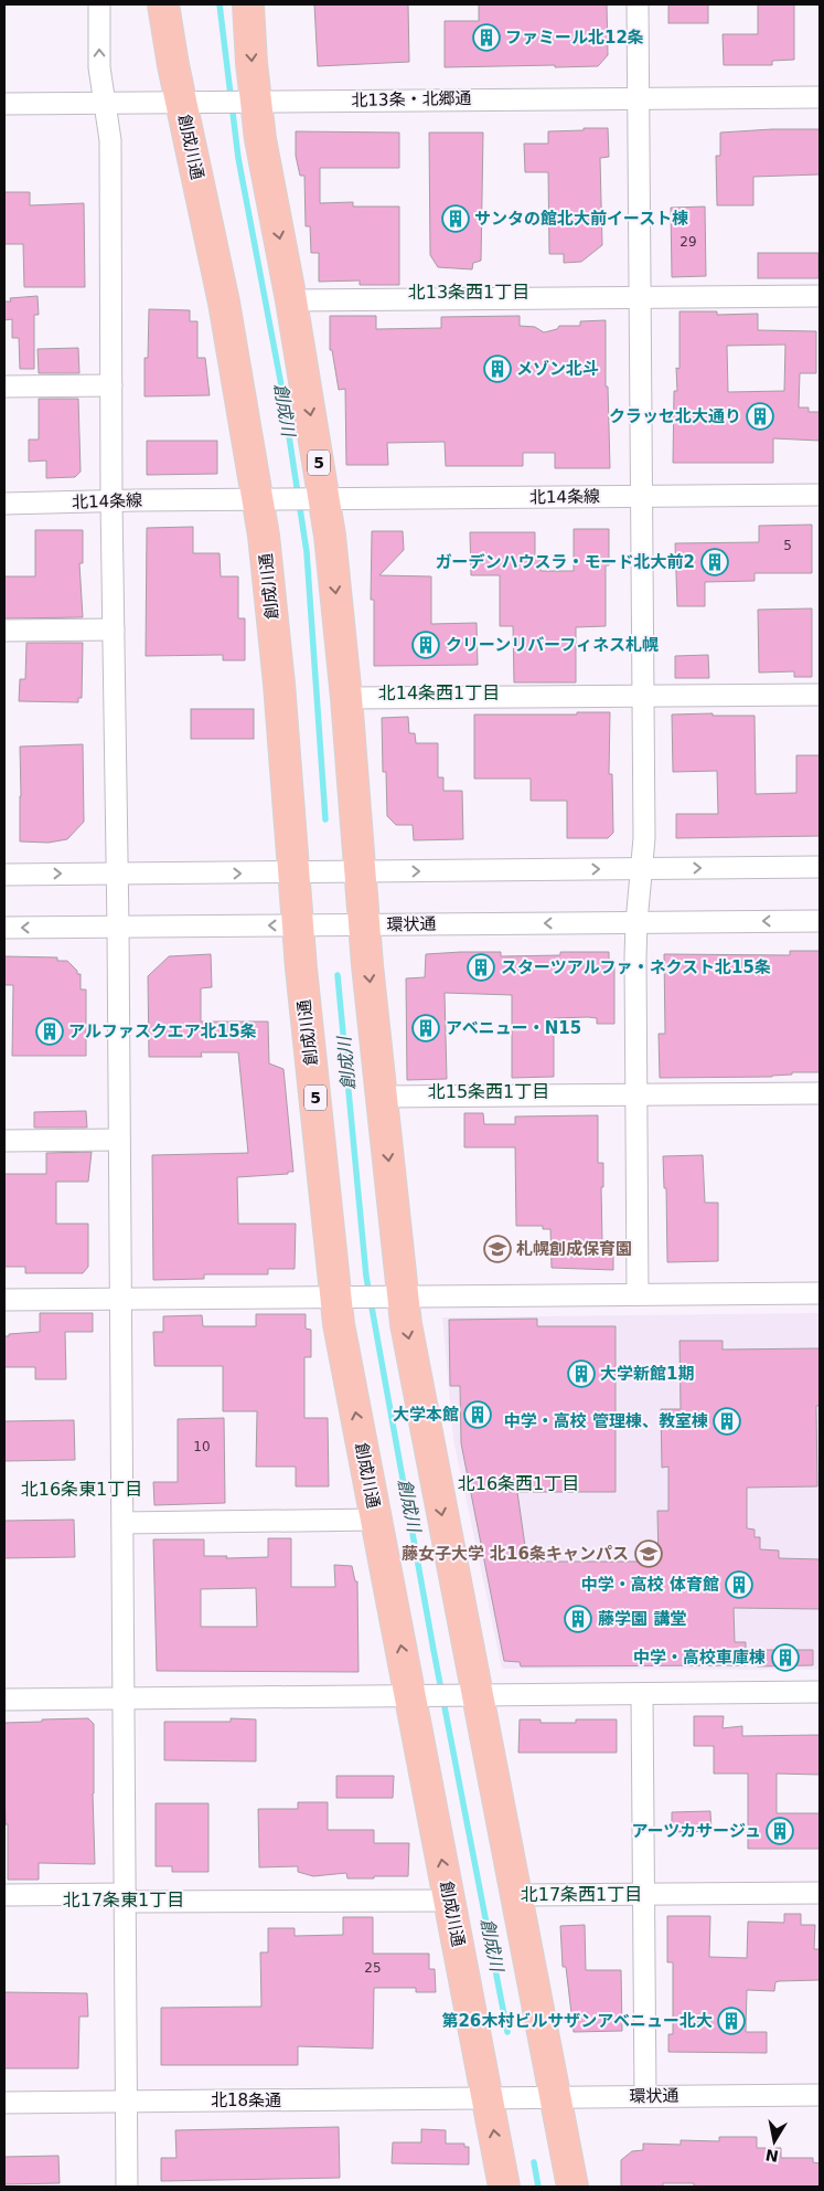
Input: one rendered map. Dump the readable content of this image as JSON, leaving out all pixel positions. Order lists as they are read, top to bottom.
{
  "streets": {
    "highway": ["創成川通", "5"],
    "street": [
      "北13条・北郷通",
      "北14条線",
      "環状通",
      "北18条通"
    ]
  },
  "crossings": [
    ["北13条・北郷通", "創成川通"],
    ["北13条・北郷通", "5"],
    ["創成川通", "北14条線"],
    ["創成川通", "環状通"],
    ["創成川通", "北18条通"],
    ["5", "北14条線"],
    ["5", "環状通"],
    ["環状通", "北18条通"]
  ],
  "districts": [
    "北13条西1丁目",
    "北14条西1丁目",
    "北15条西1丁目",
    "北16条西1丁目",
    "北16条東1丁目",
    "北17条西1丁目",
    "北17条東1丁目"
  ],
  "water": ["創成川"],
  "places": {
    "building": [
      "ファミール北12条",
      "サンタの館北大前イースト棟",
      "メゾン北斗",
      "クラッセ北大通り",
      "ガーデンハウスラ・モード北大前2",
      "クリーンリバーフィネス札幌",
      "スターツアルファ・ネクスト北15条",
      "アベニュー・N15",
      "アルファスクエア北15条",
      "大学新館1期",
      "大学本館",
      "中学・高校 管理棟、教室棟",
      "中学・高校 体育館",
      "藤学園 講堂",
      "中学・高校車庫棟",
      "アーツカサージュ",
      "第26木村ビルサザンアベニュー北大"
    ],
    "school or university": ["札幌創成保育園", "藤女子大学 北16条キャンパス"]
  },
  "house_numbers": [
    "29",
    "5",
    "10",
    "25"
  ],
  "north": "bottom"
}
